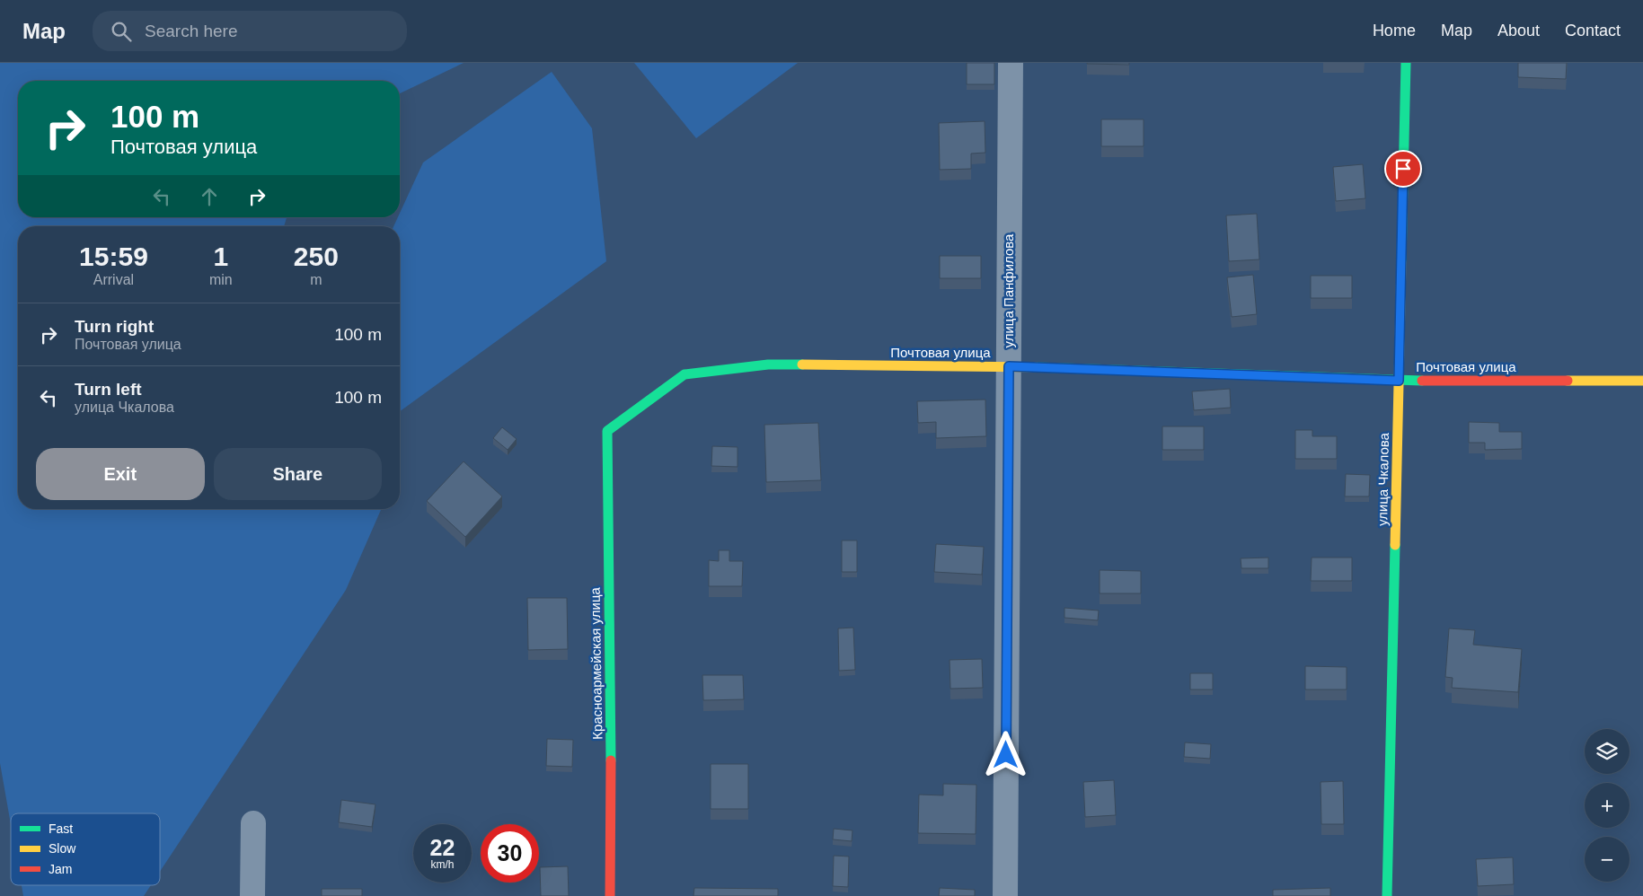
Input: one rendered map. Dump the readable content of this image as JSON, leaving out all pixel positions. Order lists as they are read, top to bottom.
{
  "streets": {
    "street": [
      "улица Панфилова",
      "Почтовая улица",
      "улица Чкалова",
      "Красноармейская улица"
    ]
  },
  "crossings": [
    ["улица Панфилова", "Почтовая улица"],
    ["Почтовая улица", "улица Чкалова"],
    ["Почтовая улица", "Красноармейская улица"]
  ],
  "legend": ["Fast", "Slow", "Jam"],
  "page": {
    "header": "Map",
    "search": "Search here",
    "nav": [
      "Home",
      "Map",
      "About",
      "Contact"
    ],
    "turn": ["100 m", "Почтовая улица"],
    "eta": [
      "15:59",
      "Arrival",
      "1",
      "min",
      "250",
      "m"
    ],
    "list": [
      {
        "name": "Turn right",
        "note": "Почтовая улица",
        "value": "100 m"
      },
      {
        "name": "Turn left",
        "note": "улица Чкалова",
        "value": "100 m"
      }
    ],
    "buttons": ["Exit", "Share"],
    "map_buttons": ["+", "−"],
    "speed": "22 km/h",
    "limit": "30"
  }
}
